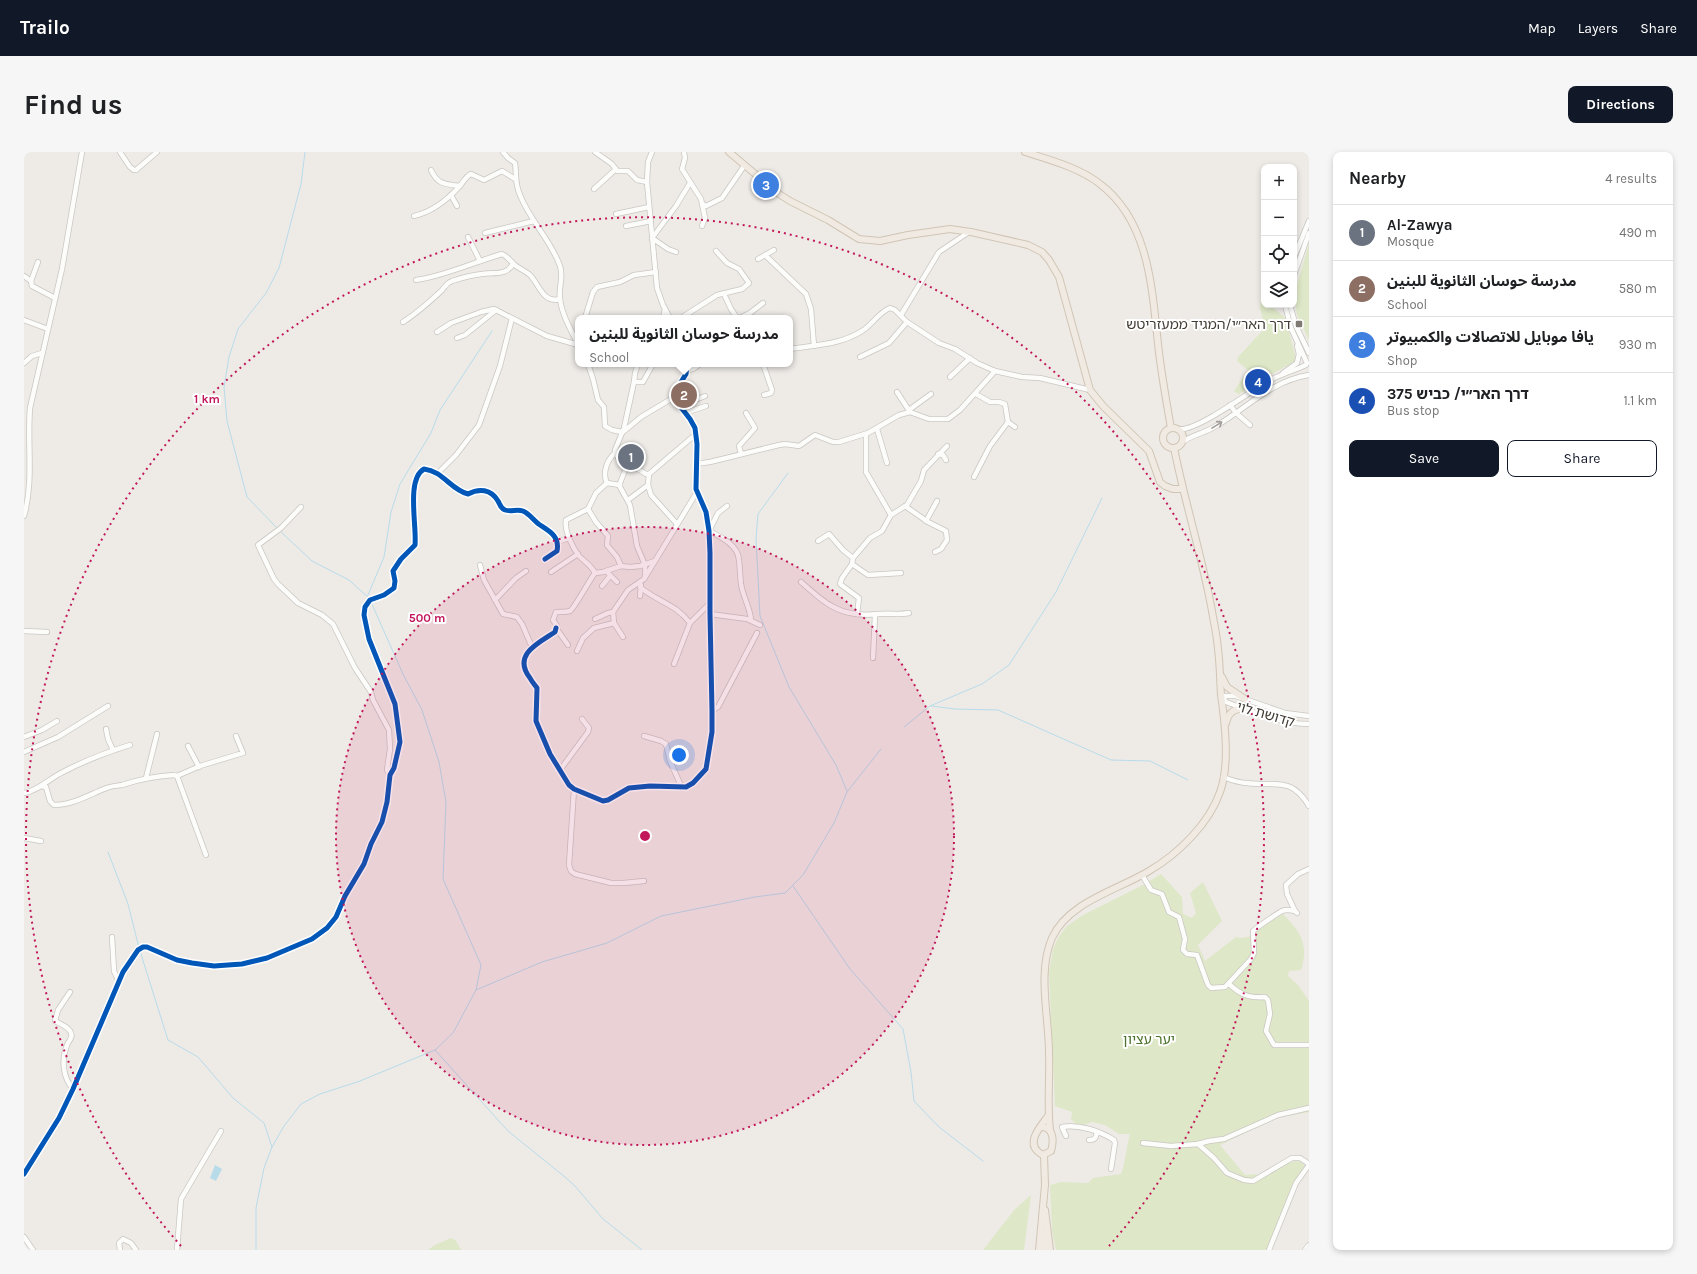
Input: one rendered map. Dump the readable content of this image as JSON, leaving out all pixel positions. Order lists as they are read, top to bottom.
{
  "streets": {
    "street": ["קדושת לוי"]
  },
  "parks": ["יער עציון"],
  "places": {
    "transit": ["דרך האר״י/המגיד ממעזריטש"]
  },
  "page": {
    "header": "Trailo",
    "nav": ["Map", "Layers", "Share"],
    "buttons": [
      "Directions",
      ["Save", "Share"]
    ],
    "title": "Find us",
    "heading": ["Nearby", "4 results"],
    "map_buttons": ["+", "−"],
    "pins": [
      "3",
      "4",
      "2",
      "1"
    ],
    "list": [
      {
        "mark": "1",
        "name": "Al-Zawya",
        "note": "Mosque",
        "value": "490 m"
      },
      {
        "mark": "2",
        "name": "مدرسة حوسان الثانوية للبنين",
        "note": "School",
        "value": "580 m"
      },
      {
        "mark": "3",
        "name": "يافا موبايل للاتصالات والكمبيوتر",
        "note": "Shop",
        "value": "930 m"
      },
      {
        "mark": "4",
        "name": "דרך האר״י/ כביש 375",
        "note": "Bus stop",
        "value": "1.1 km"
      }
    ],
    "popup": ["مدرسة حوسان الثانوية للبنين", "School"]
  },
  "rings": ["1 km", "500 m"]
}
